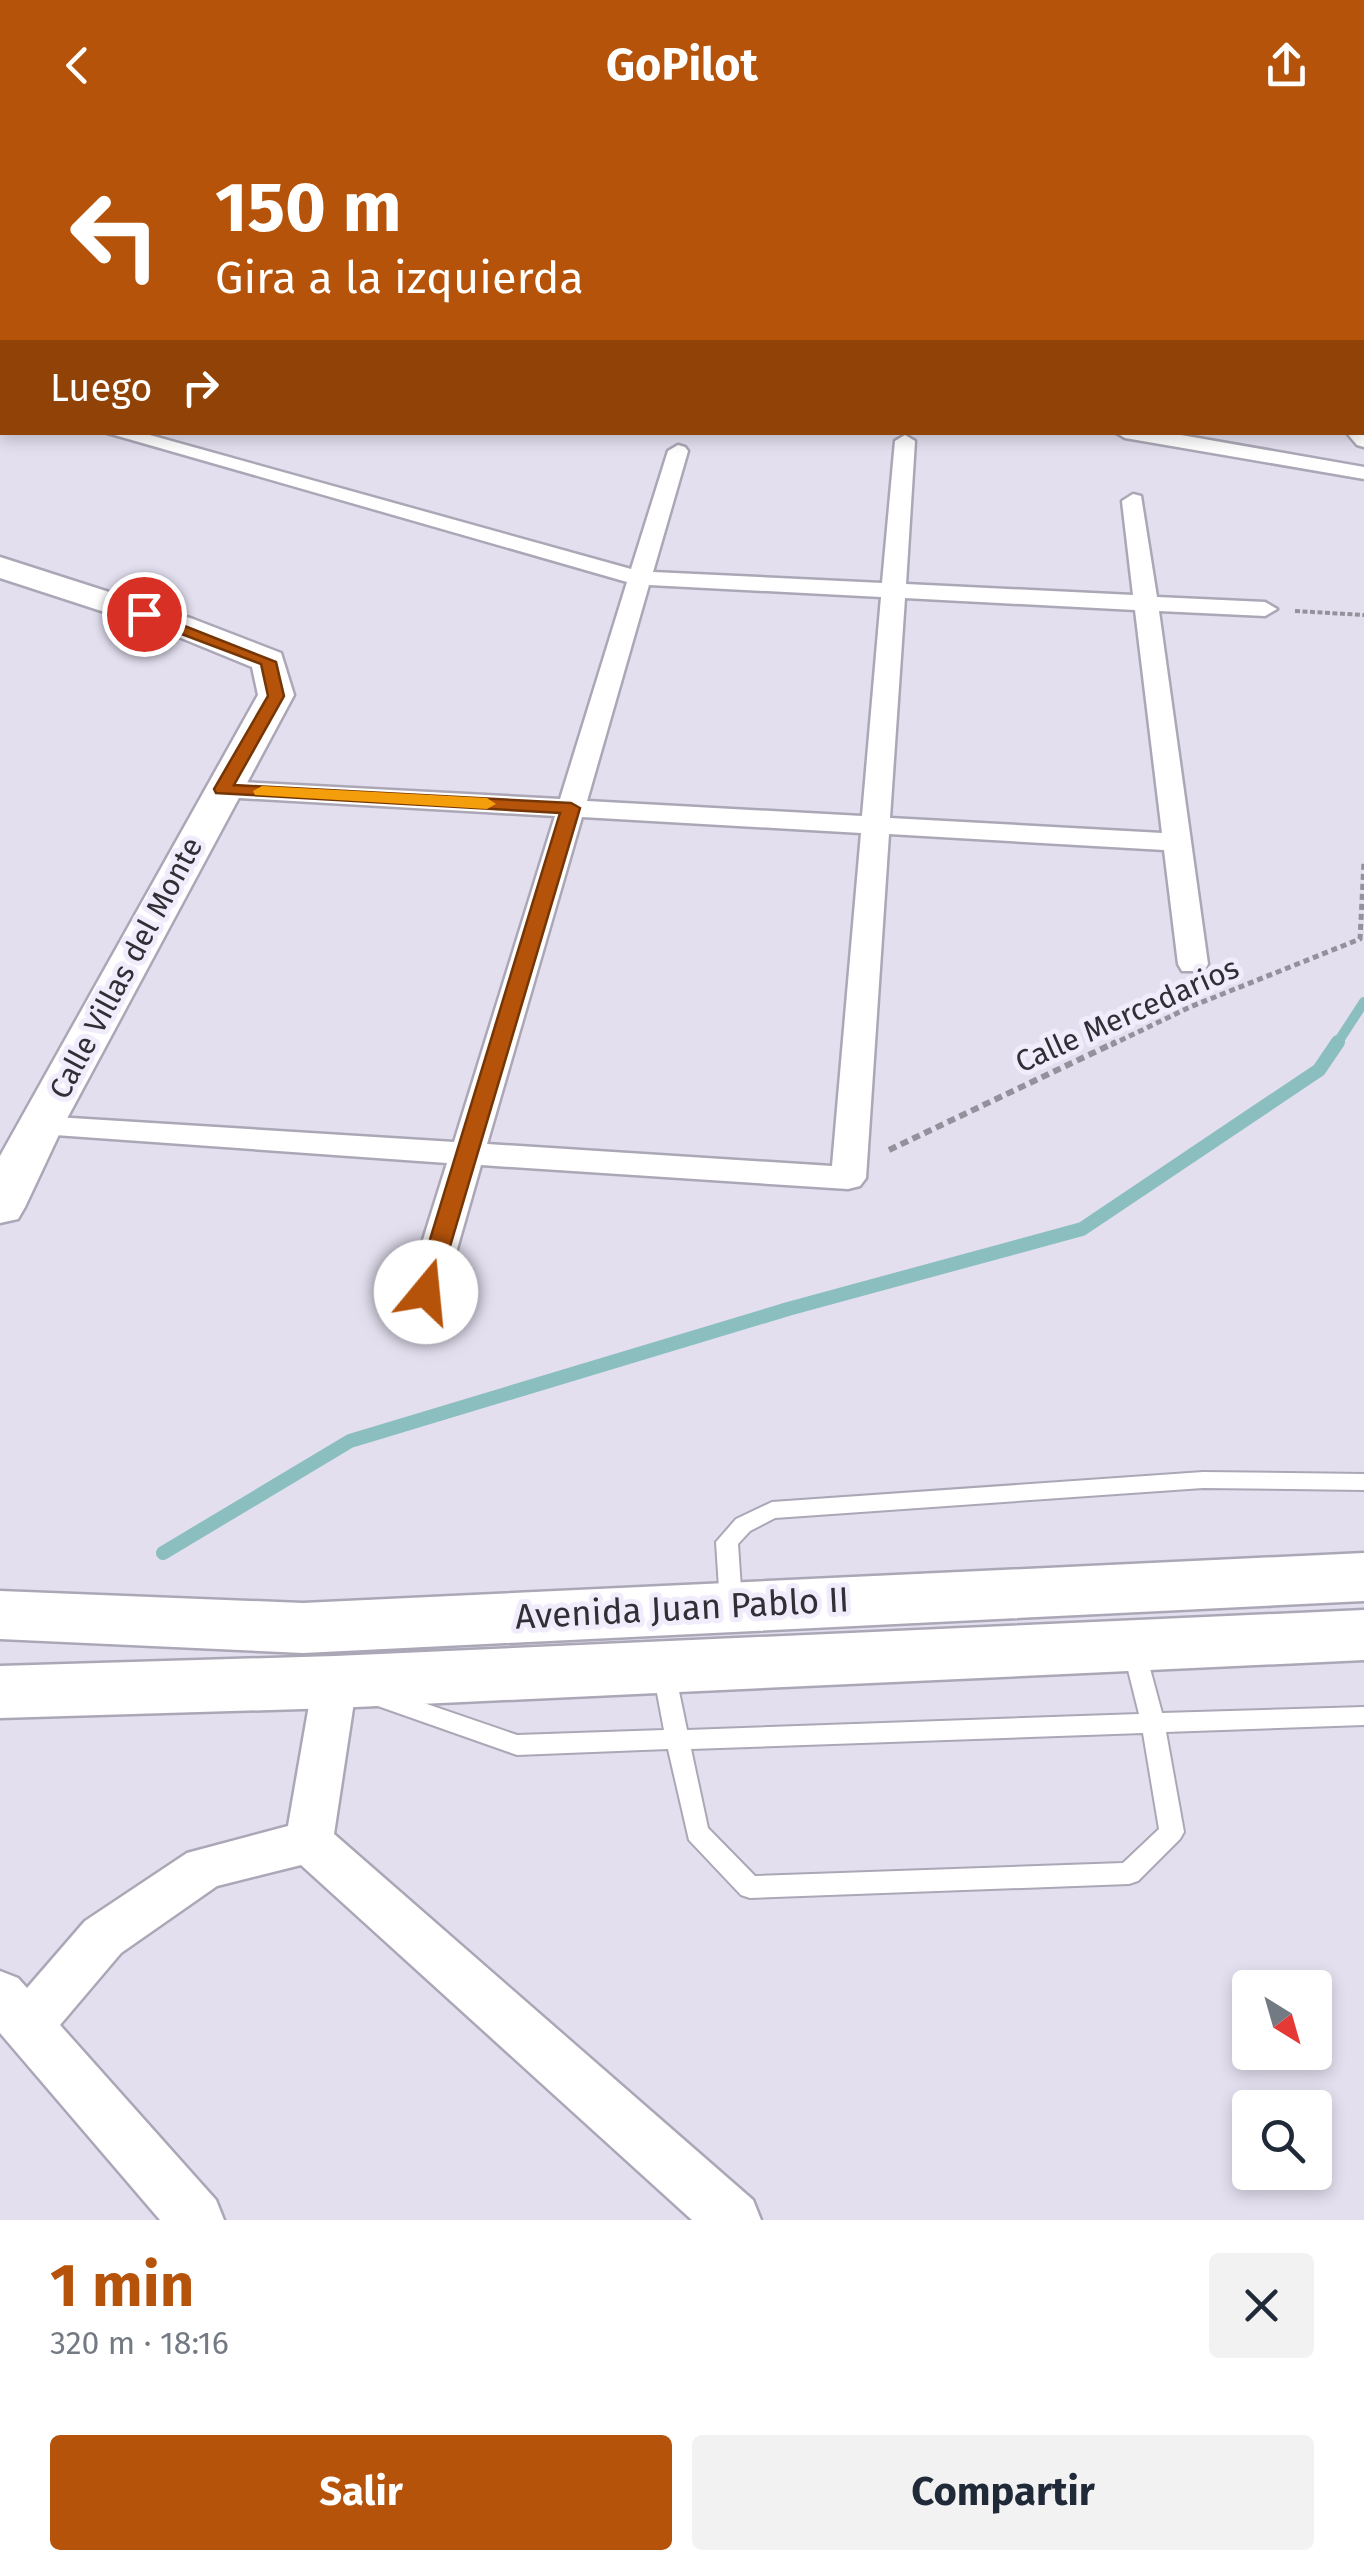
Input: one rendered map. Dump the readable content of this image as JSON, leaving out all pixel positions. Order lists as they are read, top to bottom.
{
  "streets": {
    "main road": ["Calle Villas del Monte", "Avenida Juan Pablo II"],
    "path": ["Calle Mercedarios"]
  },
  "north": "bottom right",
  "page": {
    "header": "GoPilot",
    "turn": ["150 m", "Gira a la izquierda"],
    "then": "Luego",
    "heading": ["1 min", "320 m · 18:16"],
    "buttons": ["Salir", "Compartir"]
  }
}
